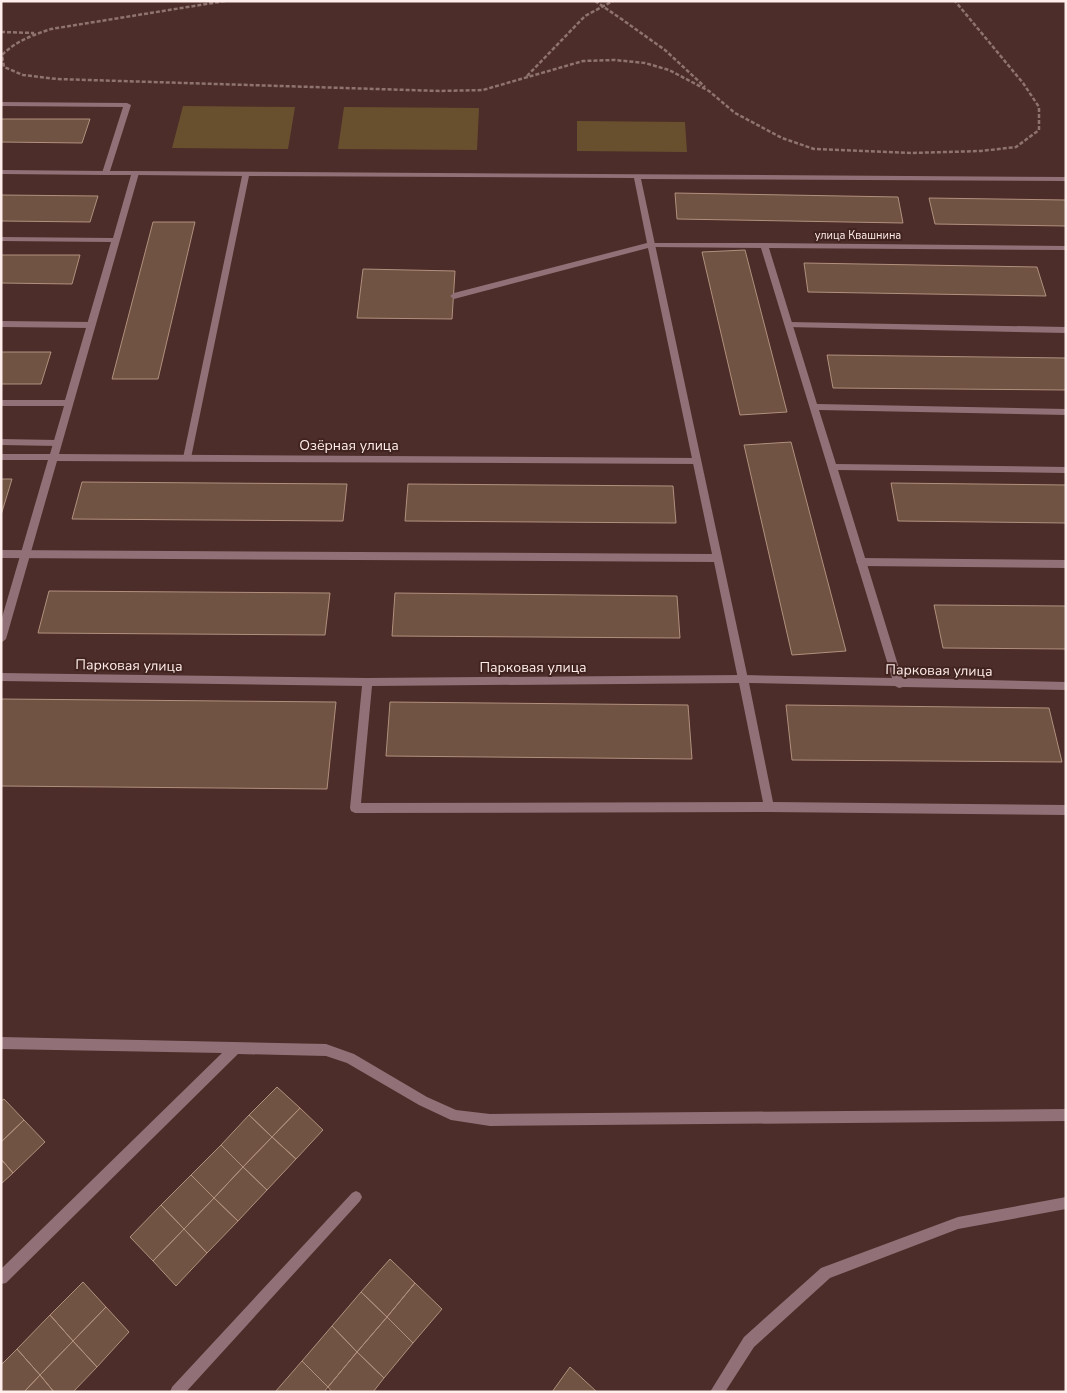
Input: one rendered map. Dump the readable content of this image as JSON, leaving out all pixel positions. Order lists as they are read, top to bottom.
{
  "streets": {
    "street": ["улица Квашнина", "Озёрная улица", "Парковая улица"]
  }
}
